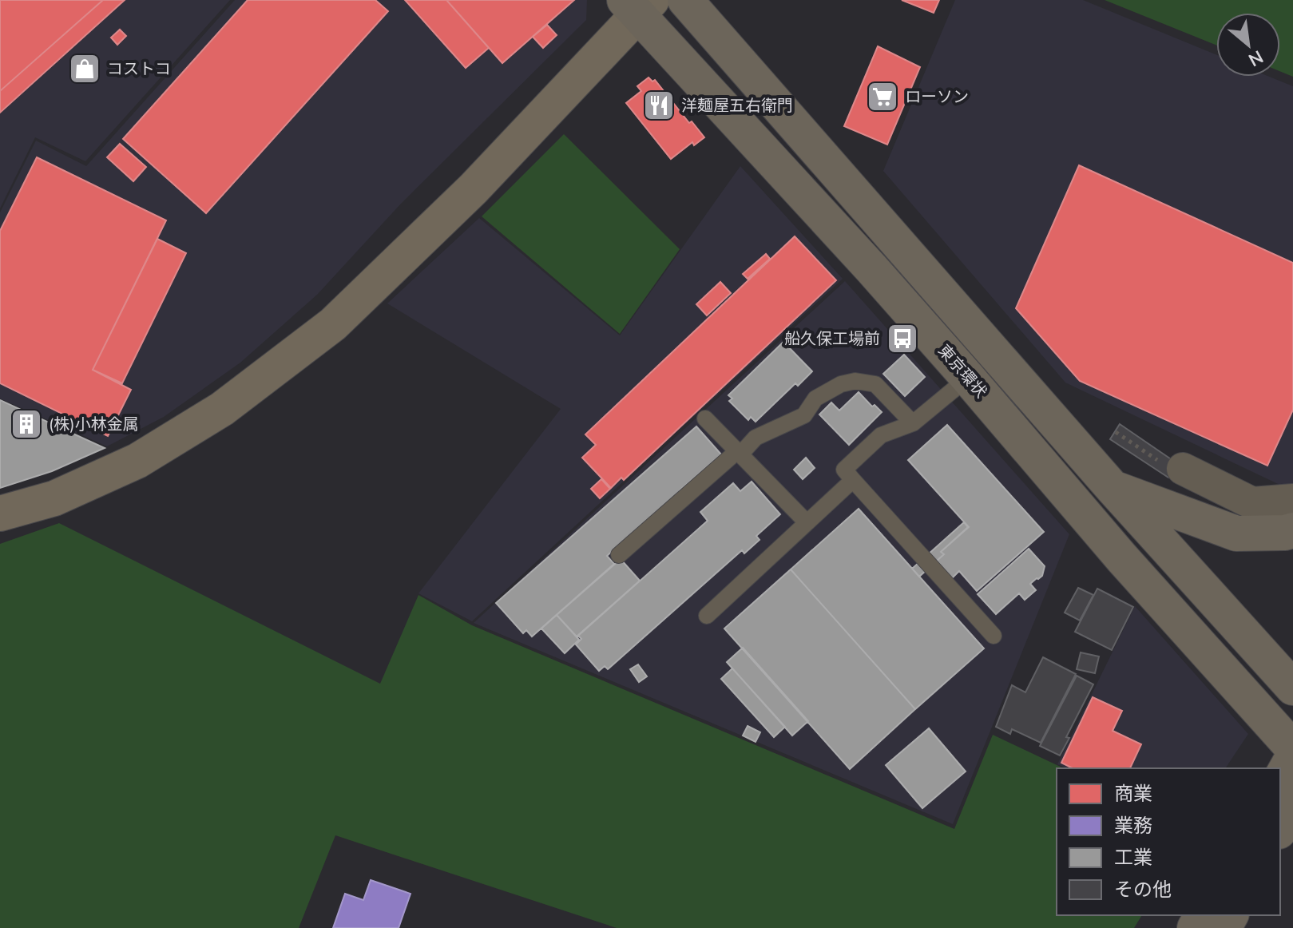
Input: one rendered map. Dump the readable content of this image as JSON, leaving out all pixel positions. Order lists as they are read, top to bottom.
{
  "streets": {
    "highway": ["東京環状"]
  },
  "places": {
    "shop": ["コストコ"],
    "supermarket": ["ローソン"],
    "restaurant": ["洋麺屋五右衛門"],
    "bus stop": ["船久保工場前"],
    "building": ["(株)小林金属"]
  },
  "legend": [
    "商業",
    "業務",
    "工業",
    "その他"
  ],
  "north": "bottom right"
}
